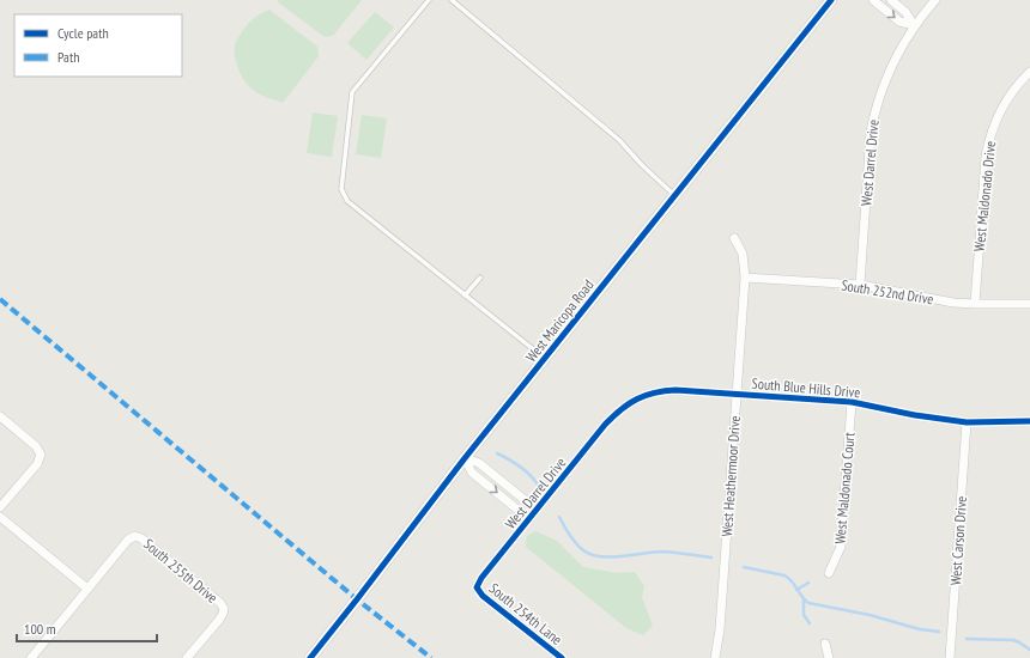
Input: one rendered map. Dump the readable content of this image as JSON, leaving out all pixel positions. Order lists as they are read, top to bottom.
{
  "streets": {
    "street": [
      "West Darrel Drive",
      "West Maldonado Drive",
      "South 252nd Drive",
      "West Maricopa Road",
      "South Blue Hills Drive",
      "West Heathermoor Drive",
      "West Maldonado Court",
      "West Carson Drive",
      "South 255th Drive",
      "South 254th Lane"
    ]
  },
  "crossings": [
    ["West Darrel Drive", "South 252nd Drive"],
    ["West Darrel Drive", "South Blue Hills Drive"],
    ["West Darrel Drive", "South 254th Lane"],
    ["West Maldonado Drive", "South 252nd Drive"],
    ["South 252nd Drive", "West Heathermoor Drive"],
    ["South Blue Hills Drive", "West Heathermoor Drive"],
    ["South Blue Hills Drive", "West Maldonado Court"],
    ["South Blue Hills Drive", "West Carson Drive"]
  ],
  "legend": ["Cycle path", "Path"],
  "scale_bar": "100 m"
}
